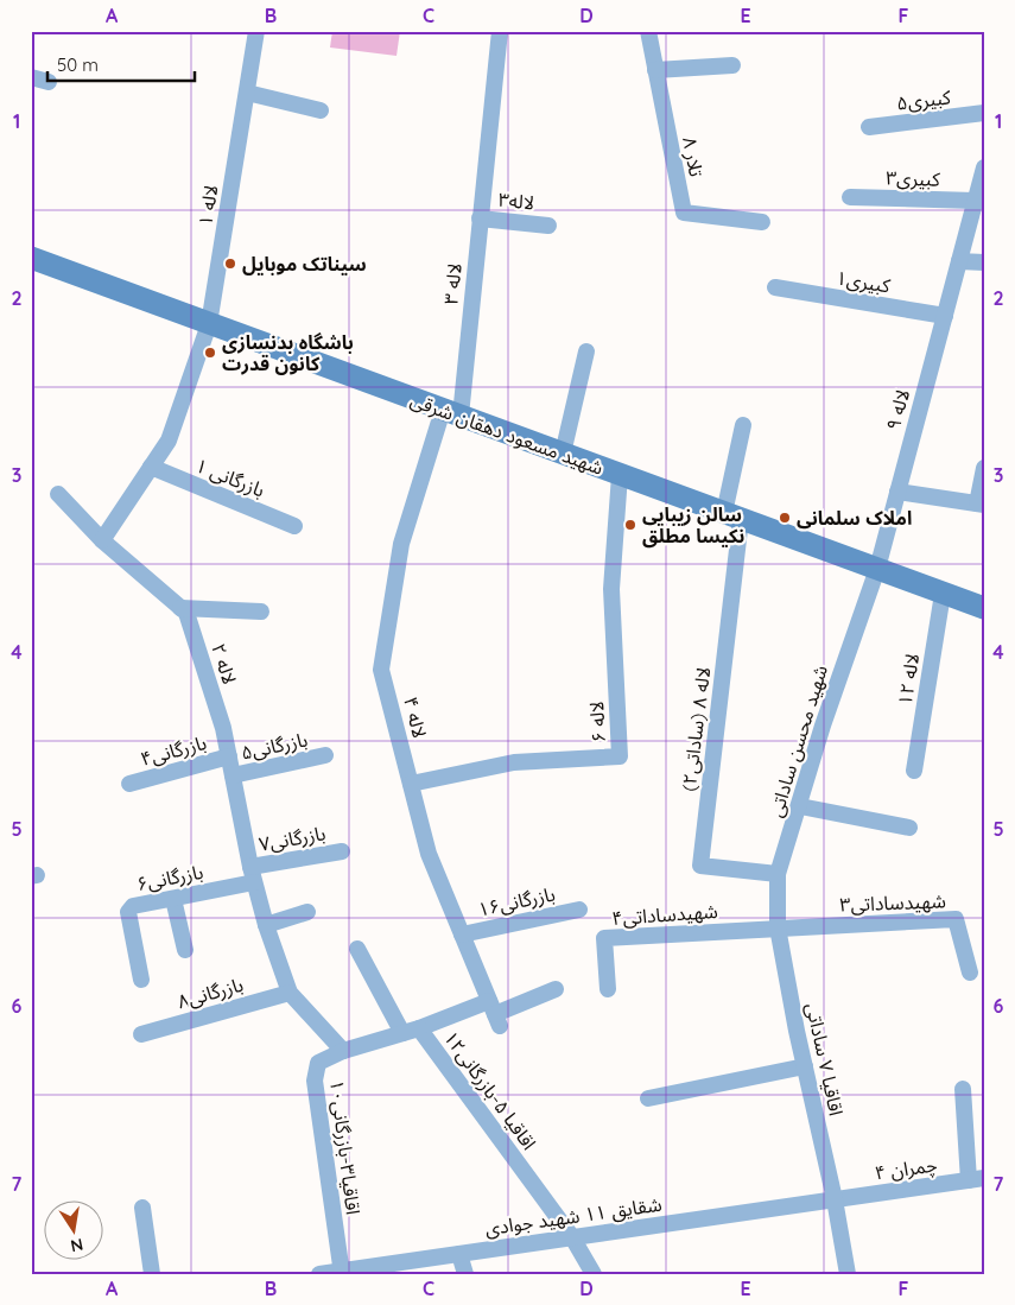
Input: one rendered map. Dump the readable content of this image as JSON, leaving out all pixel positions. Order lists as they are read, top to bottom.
{
  "streets": {
    "main road": ["شهید مسعود دهقان شرقی"],
    "street": [
      "کبیری۵",
      "تلار ۸",
      "کبیری۳",
      "لاله۳",
      "لاله ۱",
      "کبیری۱",
      "لاله ۳",
      "لاله ۹",
      "بازرگانی ۱",
      "لاله ۲",
      "لاله ۱۲",
      "لاله ۴",
      "لاله ۶",
      "لاله ۸ (ساداتی۲)",
      "شهید محسن ساداتی",
      "بازرگانی۵",
      "بازرگانی۴",
      "بازرگانی۷",
      "بازرگانی۶",
      "بازرگانی۱۶",
      "شهیدساداتی۳",
      "شهیدساداتی۴",
      "بازرگانی۸",
      "اقاقیا ۷ ساداتی",
      "اقاقیا ۵-بازرگانی۱۲",
      "اقاقیا۳-بازرگانی۱۰",
      "چمران ۴",
      "شقایق ۱۱ شهید جوادی"
    ]
  },
  "crossings": [
    ["کبیری۳", "لاله ۹"],
    ["لاله۳", "لاله ۳"],
    ["لاله ۱", "شهید مسعود دهقان شرقی"],
    ["کبیری۱", "لاله ۹"],
    ["لاله ۳", "شهید مسعود دهقان شرقی"],
    ["لاله ۳", "لاله ۴"],
    ["لاله ۹", "شهید مسعود دهقان شرقی"],
    ["لاله ۹", "شهید محسن ساداتی"],
    ["شهید مسعود دهقان شرقی", "لاله ۱۲"],
    ["شهید مسعود دهقان شرقی", "لاله ۴"],
    ["شهید مسعود دهقان شرقی", "لاله ۶"],
    ["شهید مسعود دهقان شرقی", "لاله ۸ (ساداتی۲)"],
    ["شهید مسعود دهقان شرقی", "شهید محسن ساداتی"],
    ["لاله ۲", "بازرگانی۵"],
    ["لاله ۲", "بازرگانی۴"],
    ["لاله ۲", "بازرگانی۷"],
    ["لاله ۲", "بازرگانی۶"],
    ["لاله ۲", "بازرگانی۸"],
    ["لاله ۲", "اقاقیا۳-بازرگانی۱۰"],
    ["لاله ۴", "لاله ۶"],
    ["لاله ۴", "بازرگانی۱۶"],
    ["لاله ۴", "اقاقیا ۵-بازرگانی۱۲"],
    ["لاله ۸ (ساداتی۲)", "شهید محسن ساداتی"],
    ["شهید محسن ساداتی", "شهیدساداتی۳"],
    ["شهید محسن ساداتی", "شهیدساداتی۴"],
    ["شهید محسن ساداتی", "اقاقیا ۷ ساداتی"],
    ["بازرگانی۷", "بازرگانی۶"],
    ["شهیدساداتی۳", "شهیدساداتی۴"],
    ["شهیدساداتی۳", "اقاقیا ۷ ساداتی"],
    ["شهیدساداتی۴", "اقاقیا ۷ ساداتی"],
    ["اقاقیا ۷ ساداتی", "چمران ۴"],
    ["اقاقیا ۷ ساداتی", "شقایق ۱۱ شهید جوادی"],
    ["اقاقیا ۵-بازرگانی۱۲", "اقاقیا۳-بازرگانی۱۰"],
    ["اقاقیا ۵-بازرگانی۱۲", "شقایق ۱۱ شهید جوادی"],
    ["اقاقیا۳-بازرگانی۱۰", "شقایق ۱۱ شهید جوادی"],
    ["چمران ۴", "شقایق ۱۱ شهید جوادی"]
  ],
  "places": [
    "سیناتک موبایل",
    "باشگاه بدنسازی کانون قدرت",
    "املاک سلمانی",
    "سالن زیبایی نکیسا مطلق"
  ],
  "scale_bar": "50 m",
  "north": "bottom",
  "grid": {
    "columns": [
      "A",
      "B",
      "C",
      "D",
      "E",
      "F"
    ],
    "rows": [
      "1",
      "2",
      "3",
      "4",
      "5",
      "6",
      "7"
    ]
  }
}
